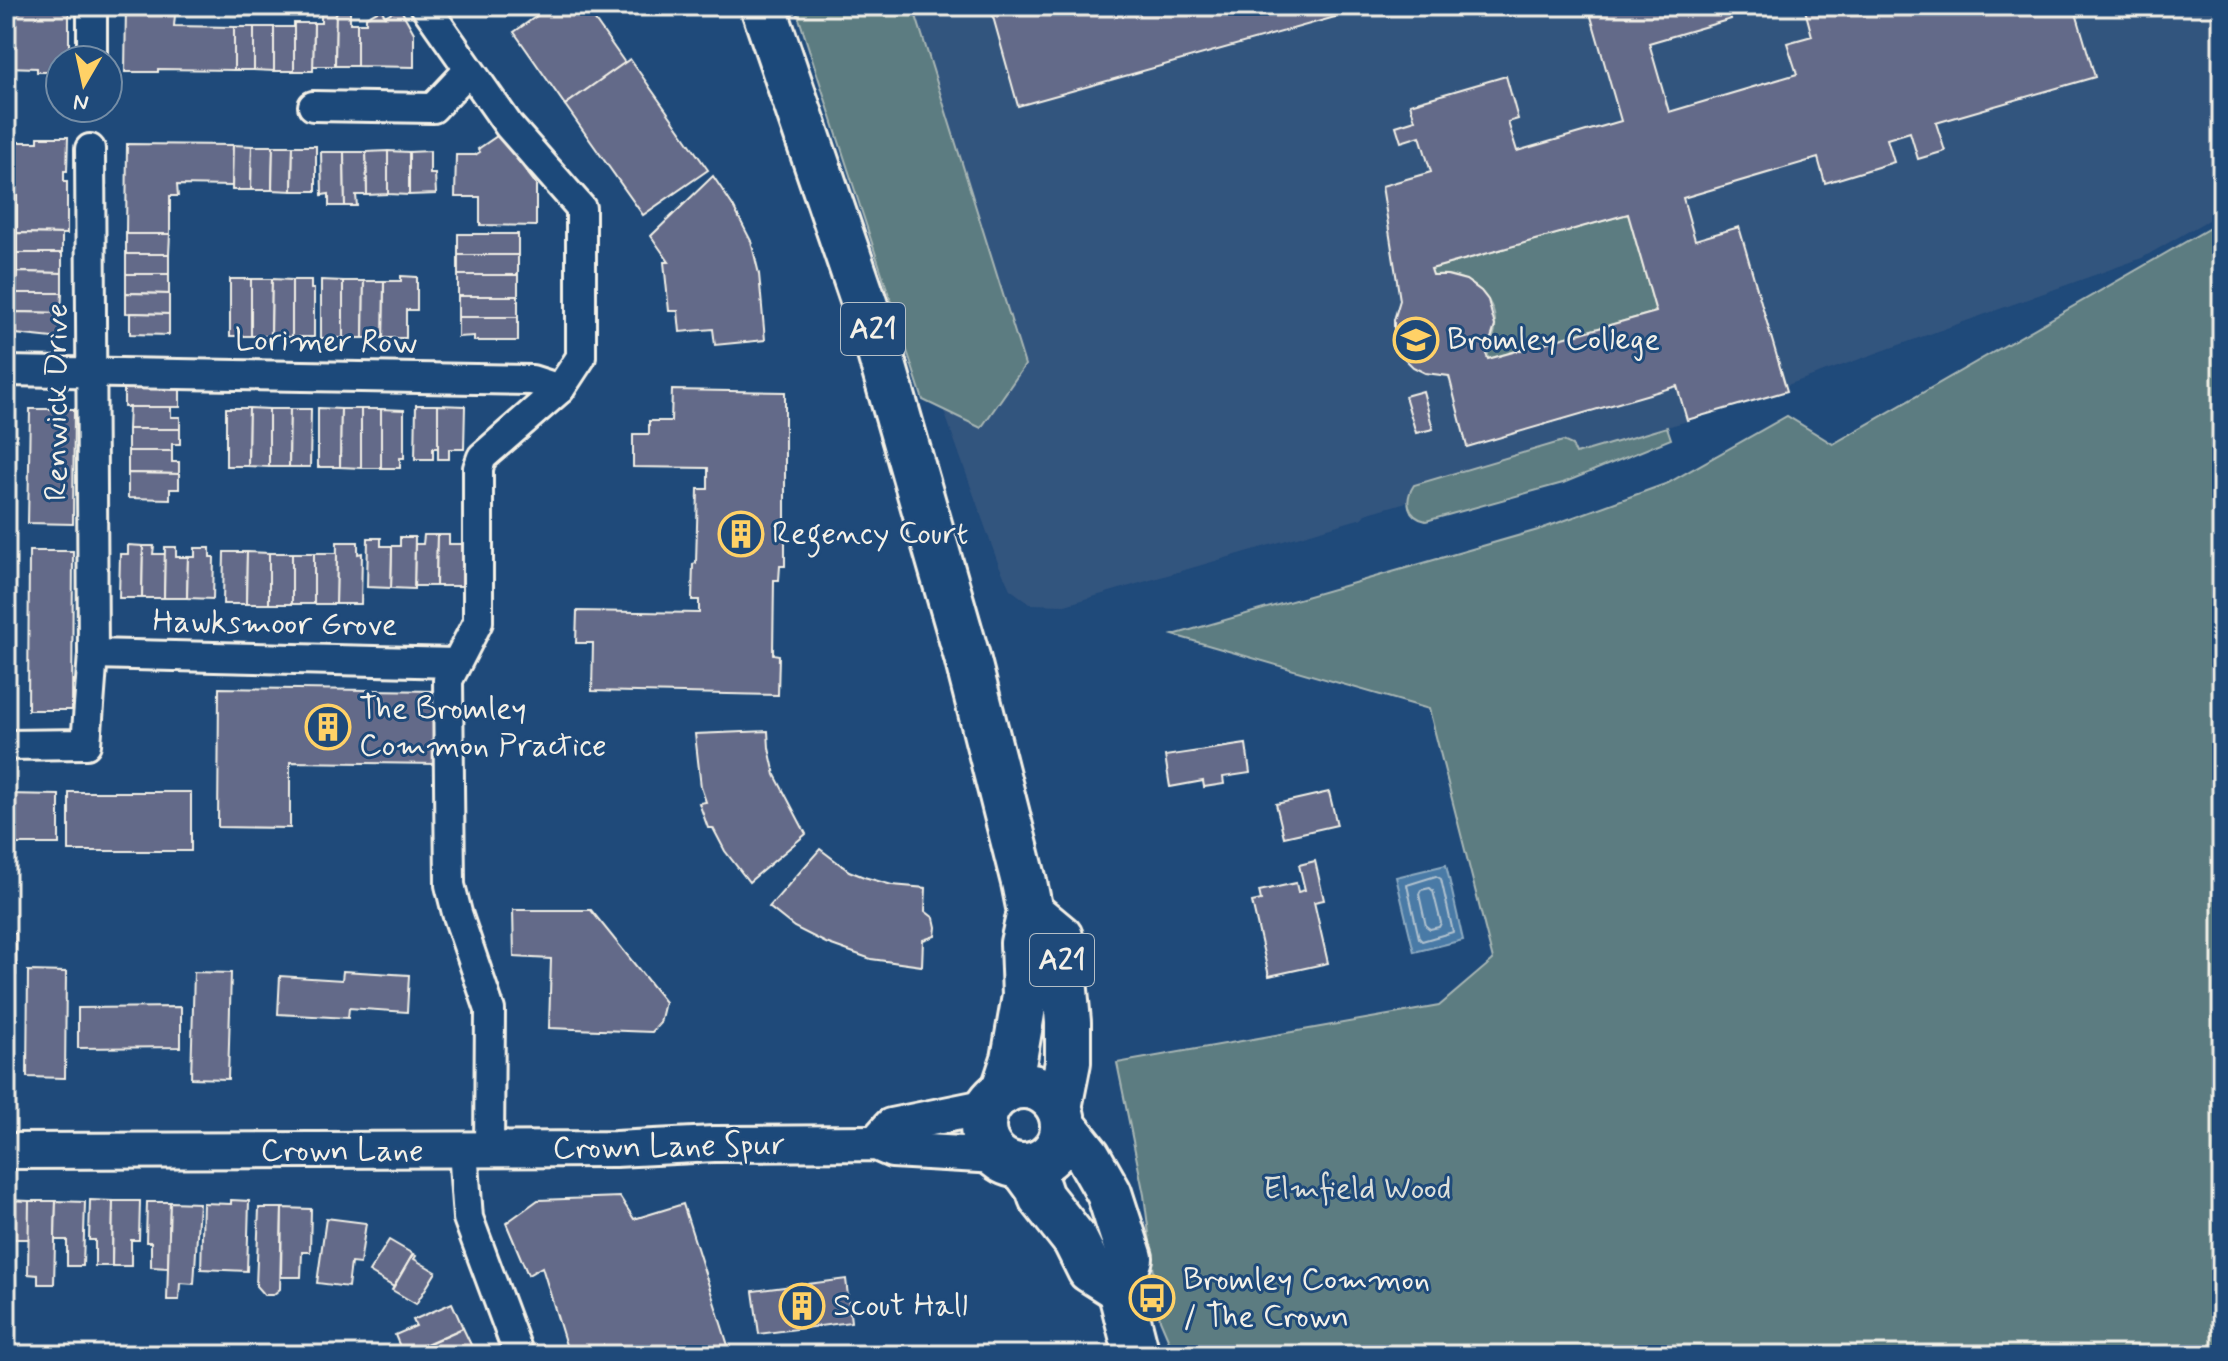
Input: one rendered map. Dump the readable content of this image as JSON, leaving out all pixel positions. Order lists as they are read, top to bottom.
{
  "streets": {
    "main road": ["A21"],
    "street": [
      "Lorimer Row",
      "Renwick Drive",
      "Hawksmoor Grove",
      "Crown Lane Spur",
      "Crown Lane"
    ]
  },
  "crossings": [
    ["A21", "Crown Lane Spur"],
    ["Lorimer Row", "Renwick Drive"],
    ["Renwick Drive", "Hawksmoor Grove"],
    ["Crown Lane Spur", "Crown Lane"]
  ],
  "parks": ["Elmfield Wood"],
  "places": {
    "school or university": ["Bromley College"],
    "building": ["Regency Court", "The Bromley Common Practice", "Scout Hall"],
    "bus stop": ["Bromley Common / The Crown"]
  },
  "north": "bottom"
}
